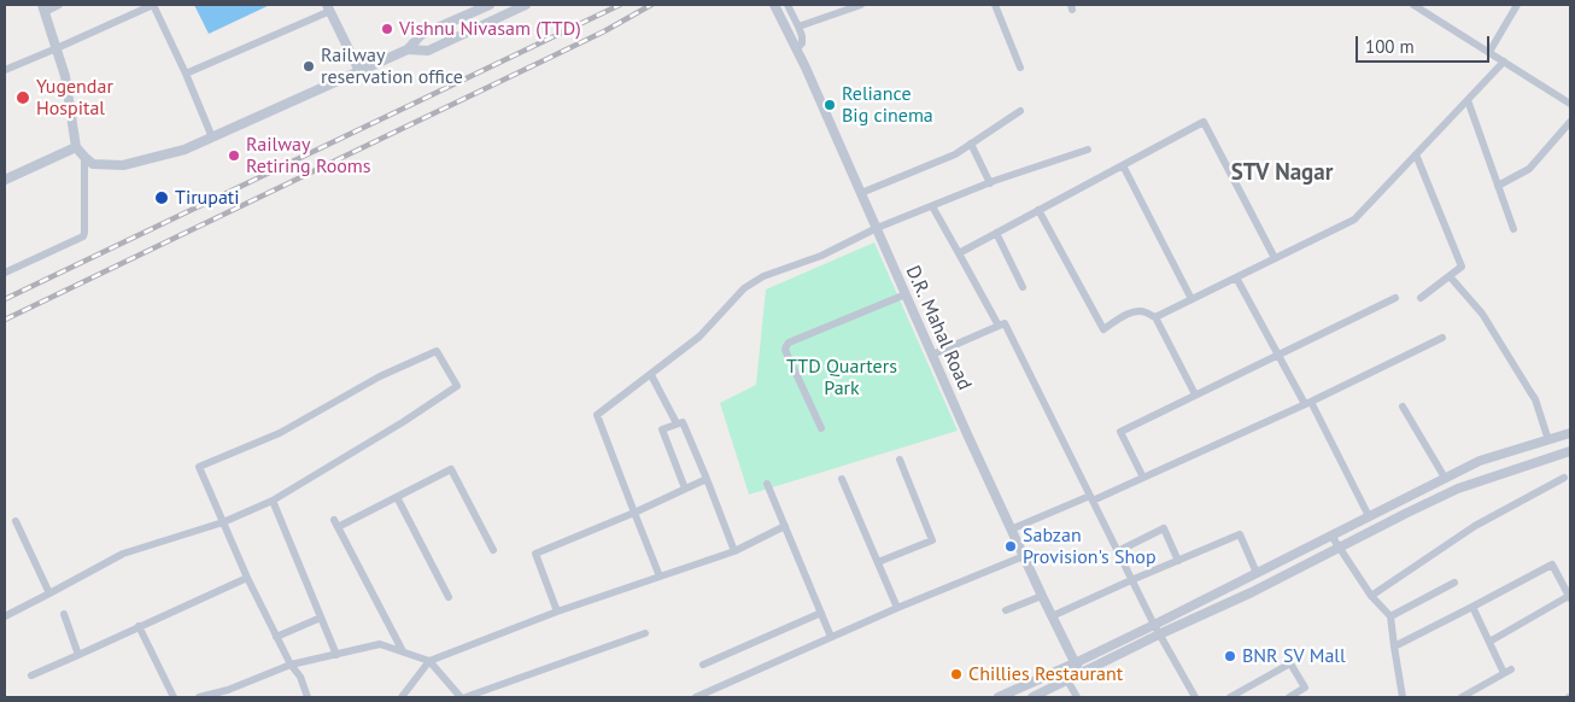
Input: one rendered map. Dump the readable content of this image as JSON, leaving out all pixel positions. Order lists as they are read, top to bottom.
{
  "streets": {
    "street": ["D.R. Mahal Road"]
  },
  "districts": ["STV Nagar"],
  "parks": ["TTD Quarters Park"],
  "places": [
    "Vishnu Nivasam (TTD)",
    "Railway reservation office",
    "Yugendar Hospital",
    "Reliance Big cinema",
    "Railway Retiring Rooms",
    "Tirupati",
    "Sabzan Provision's Shop",
    "BNR SV Mall",
    "Chillies Restaurant"
  ],
  "scale_bar": "100 m"
}
